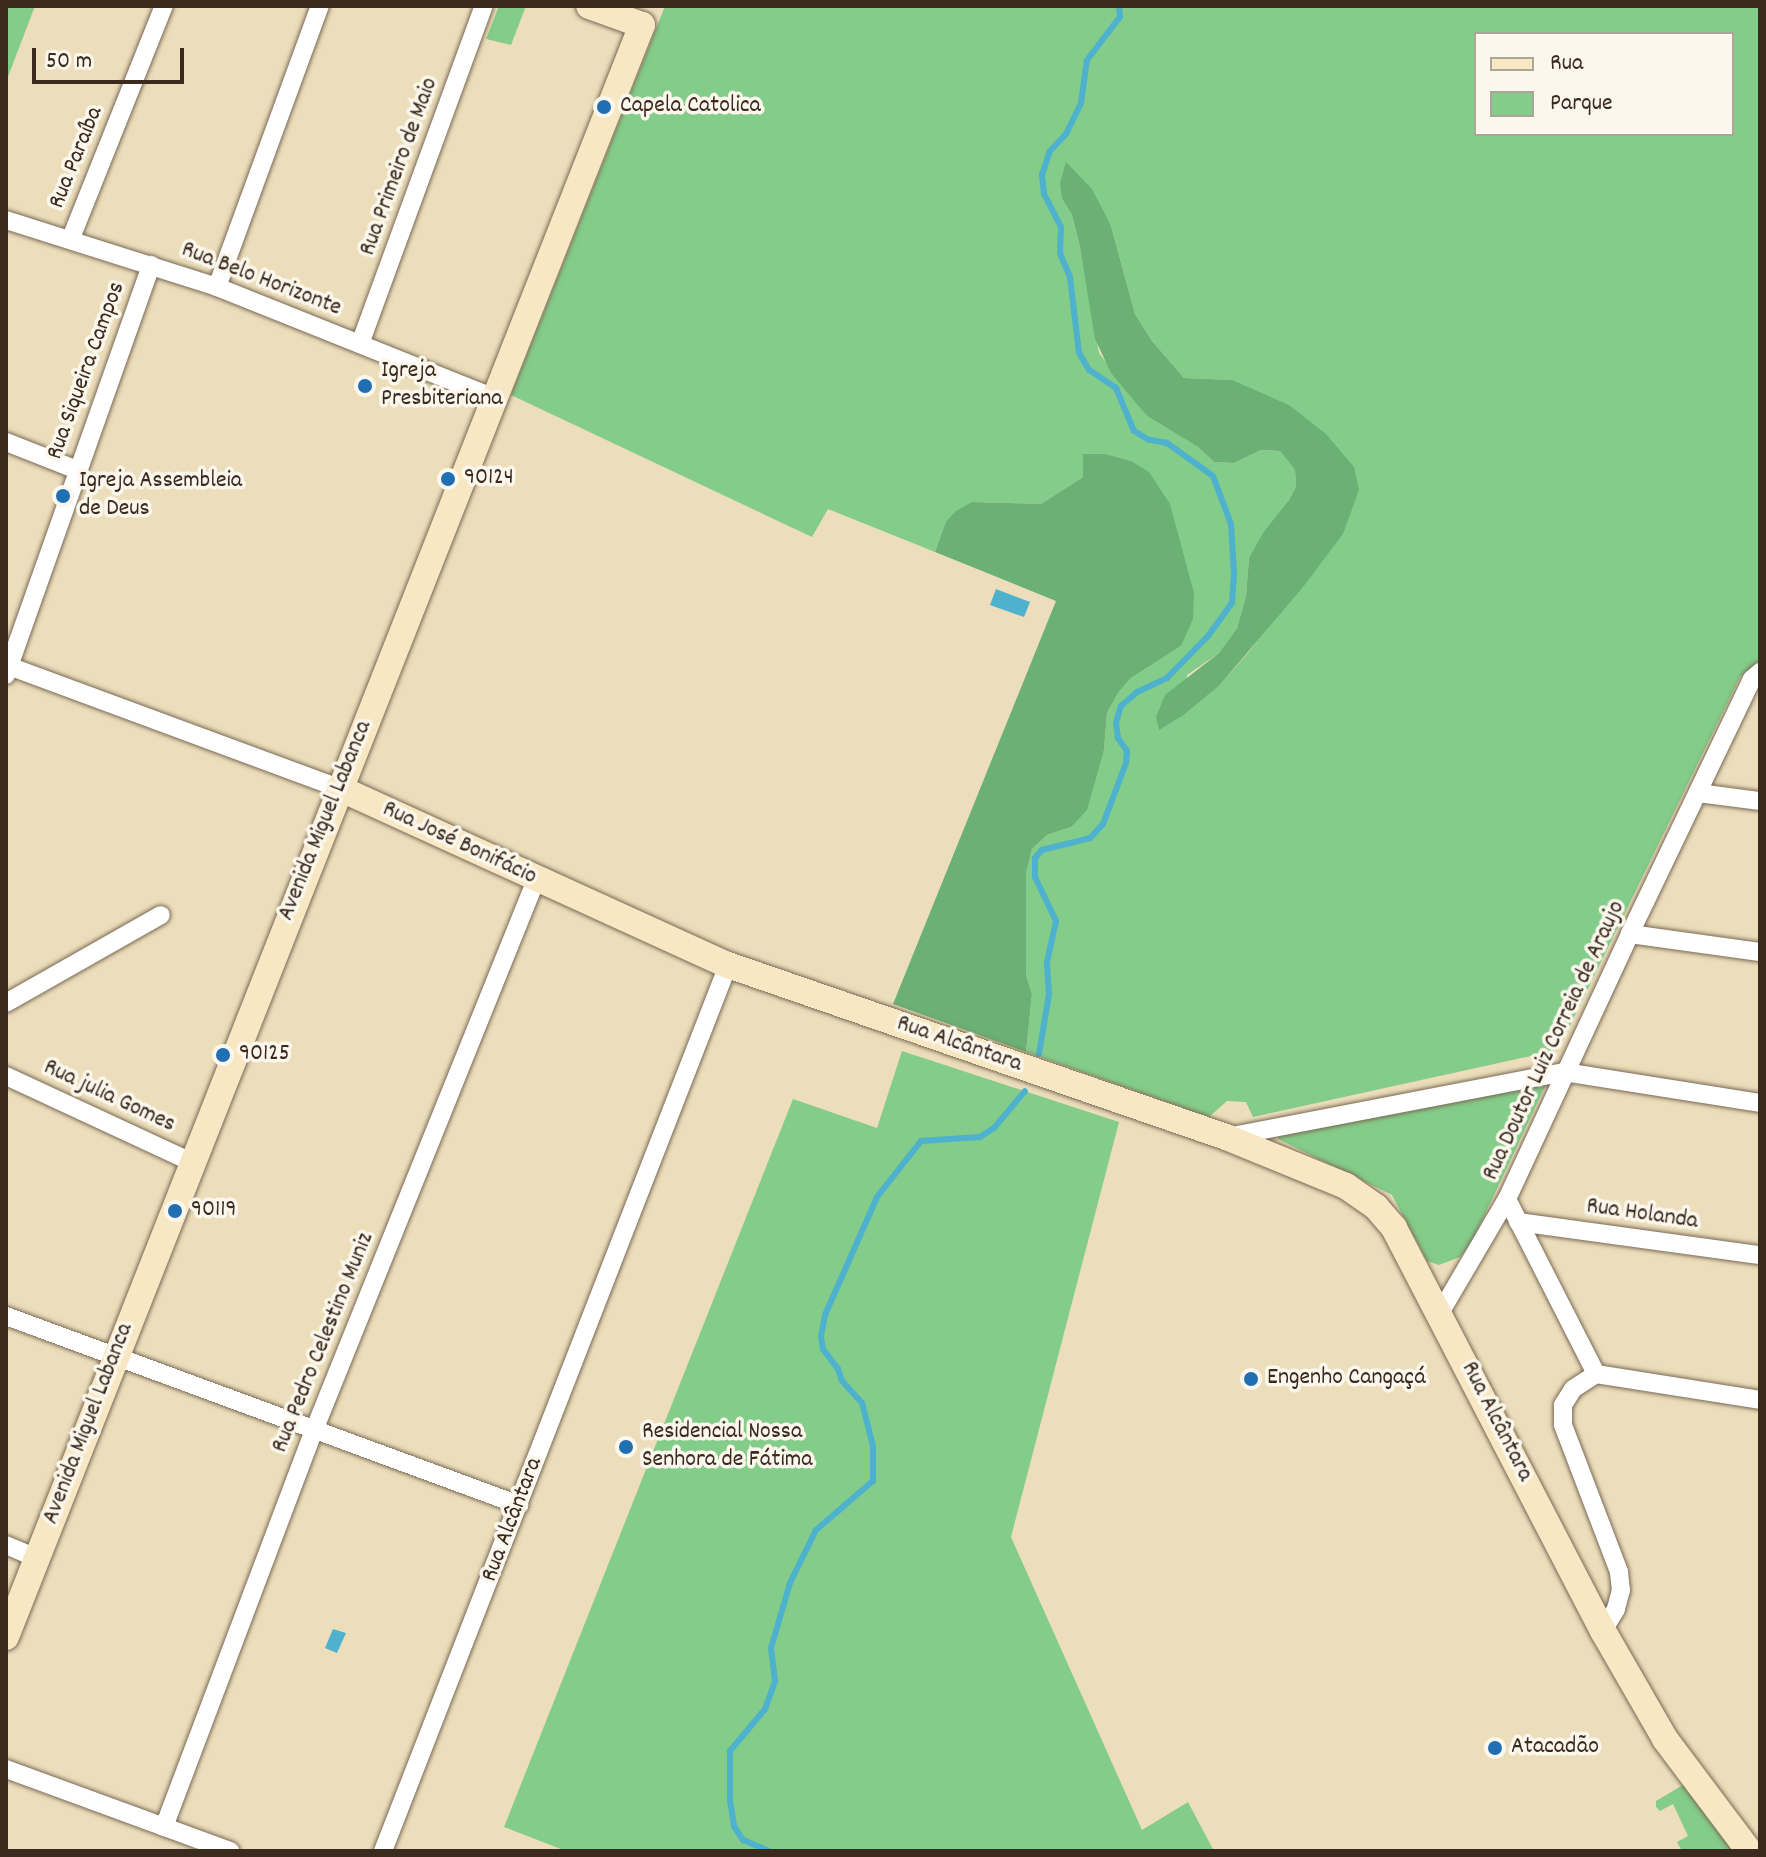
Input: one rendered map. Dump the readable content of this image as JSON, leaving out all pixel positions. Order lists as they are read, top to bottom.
{
  "streets": {
    "street": [
      "Rua Paraíba",
      "Rua Primeiro de Maio",
      "Rua Belo Horizonte",
      "Rua Siqueira Campos",
      "Avenida Miguel Labanca",
      "Rua José Bonifácio",
      "Rua Doutor Luiz Correia de Araujo",
      "Rua Alcântara",
      "Rua julia Gomes",
      "Rua Holanda",
      "Rua Pedro Celestino Muniz"
    ]
  },
  "crossings": [
    ["Rua Paraíba", "Rua Belo Horizonte"],
    ["Rua Primeiro de Maio", "Rua Belo Horizonte"],
    ["Rua Belo Horizonte", "Rua Siqueira Campos"],
    ["Rua Belo Horizonte", "Avenida Miguel Labanca"],
    ["Rua Siqueira Campos", "Rua José Bonifácio"],
    ["Avenida Miguel Labanca", "Rua José Bonifácio"],
    ["Avenida Miguel Labanca", "Rua julia Gomes"],
    ["Rua José Bonifácio", "Rua Alcântara"],
    ["Rua José Bonifácio", "Rua Pedro Celestino Muniz"],
    ["Rua Doutor Luiz Correia de Araujo", "Rua Holanda"]
  ],
  "places": [
    "Capela Catolica",
    "Igreja Presbiteriana",
    "90124",
    "Igreja Assembleia de Deus",
    "90125",
    "90119",
    "Engenho Cangaçá",
    "Residencial Nossa Senhora de Fátima",
    "Atacadão"
  ],
  "legend": ["Rua", "Parque"],
  "scale_bar": "50 m"
}
